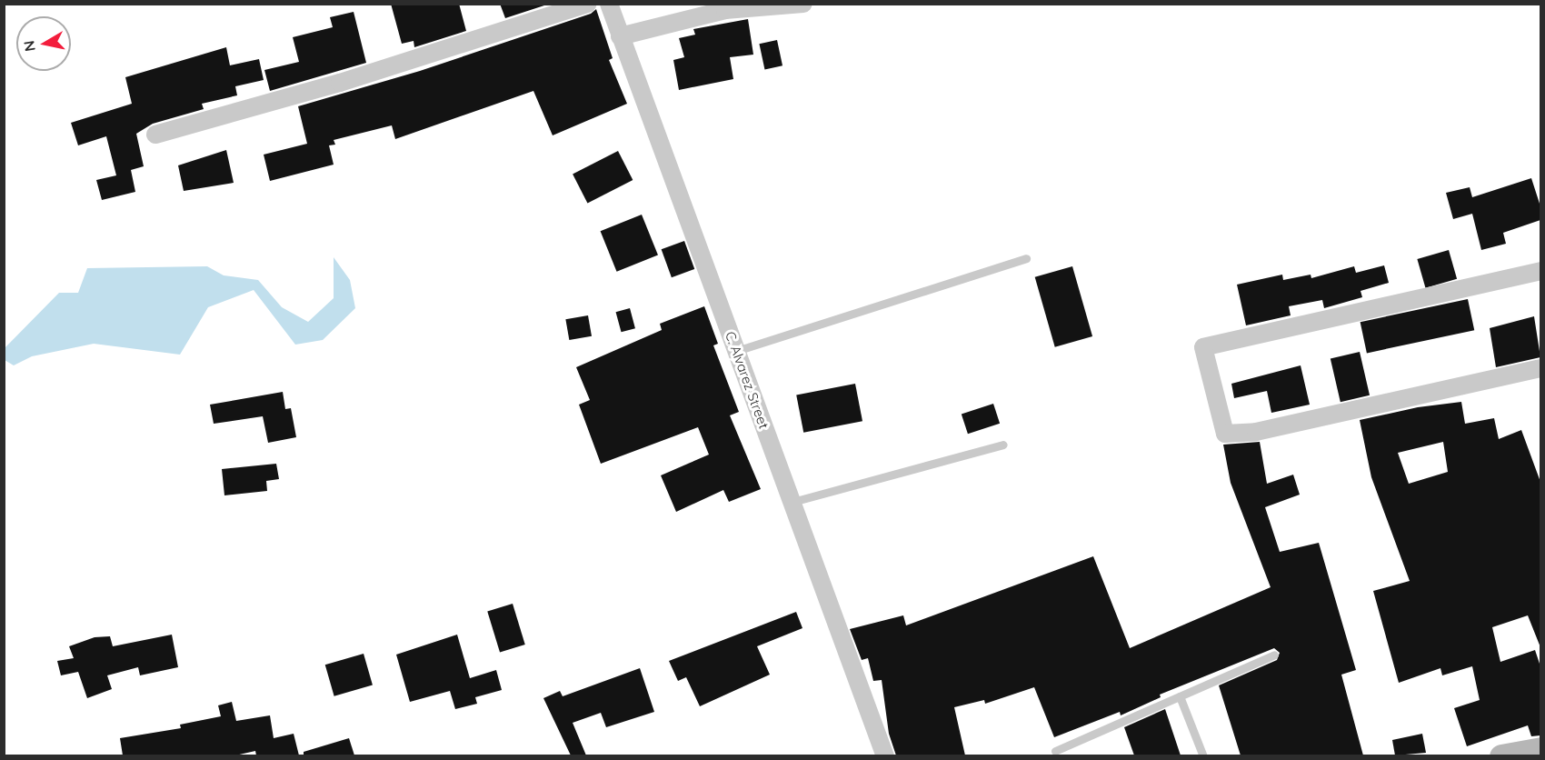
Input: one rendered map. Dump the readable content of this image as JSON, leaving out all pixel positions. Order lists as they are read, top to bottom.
{
  "streets": {
    "street": ["C. Alvarez Street"]
  },
  "north": "left"
}
